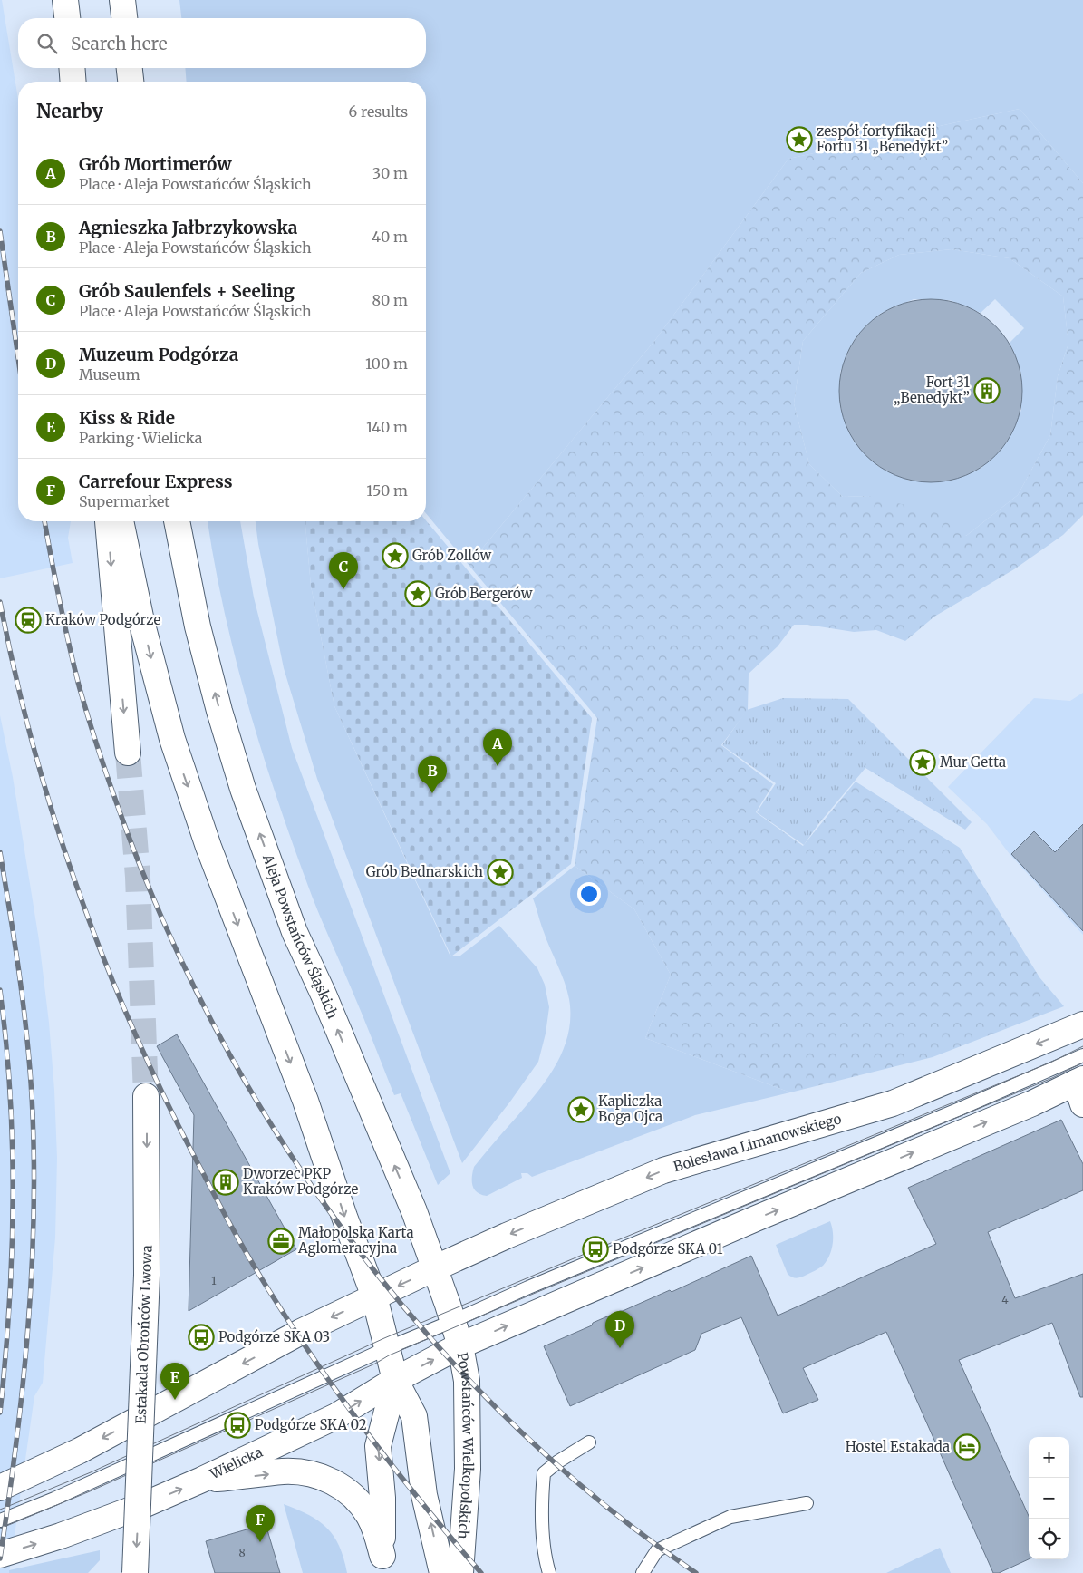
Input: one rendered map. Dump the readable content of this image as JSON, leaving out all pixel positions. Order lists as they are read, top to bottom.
{
  "streets": {
    "main road": [
      "Aleja Powstańców Śląskich",
      "Bolesława Limanowskiego",
      "Estakada Obrońców Lwowa",
      "Powstańców Wielkopolskich",
      "Wielicka"
    ]
  },
  "crossings": [
    ["Aleja Powstańców Śląskich", "Bolesława Limanowskiego"],
    ["Aleja Powstańców Śląskich", "Powstańców Wielkopolskich"],
    ["Aleja Powstańców Śląskich", "Wielicka"],
    ["Powstańców Wielkopolskich", "Wielicka"]
  ],
  "places": {
    "place": [
      "zespół fortyfikacji Fortu 31 „Benedykt”",
      "Grób Zollów",
      "Grób Bergerów",
      "Mur Getta",
      "Grób Bednarskich",
      "Kapliczka Boga Ojca"
    ],
    "building": ["Fort 31 „Benedykt”", "Dworzec PKP Kraków Podgórze"],
    "station": ["Kraków Podgórze"],
    "office": ["Małopolska Karta Aglomeracyjna"],
    "bus stop": ["Podgórze SKA 01", "Podgórze SKA 03", "Podgórze SKA 02"],
    "hotel": ["Hostel Estakada"]
  },
  "house_numbers": ["1", "4", "8"],
  "page": {
    "search": "Search here",
    "heading": ["Nearby", "6 results"],
    "list": [
      {
        "mark": "A",
        "name": "Grób Mortimerów",
        "note": "Place · Aleja Powstańców Śląskich",
        "value": "30 m"
      },
      {
        "mark": "B",
        "name": "Agnieszka Jałbrzykowska",
        "note": "Place · Aleja Powstańców Śląskich",
        "value": "40 m"
      },
      {
        "mark": "C",
        "name": "Grób Saulenfels + Seeling",
        "note": "Place · Aleja Powstańców Śląskich",
        "value": "80 m"
      },
      {
        "mark": "D",
        "name": "Muzeum Podgórza",
        "note": "Museum",
        "value": "100 m"
      },
      {
        "mark": "E",
        "name": "Kiss & Ride",
        "note": "Parking · Wielicka",
        "value": "140 m"
      },
      {
        "mark": "F",
        "name": "Carrefour Express",
        "note": "Supermarket",
        "value": "150 m"
      }
    ],
    "pins": [
      "C",
      "A",
      "B",
      "D",
      "E",
      "F"
    ],
    "map_buttons": ["+", "−"]
  }
}
